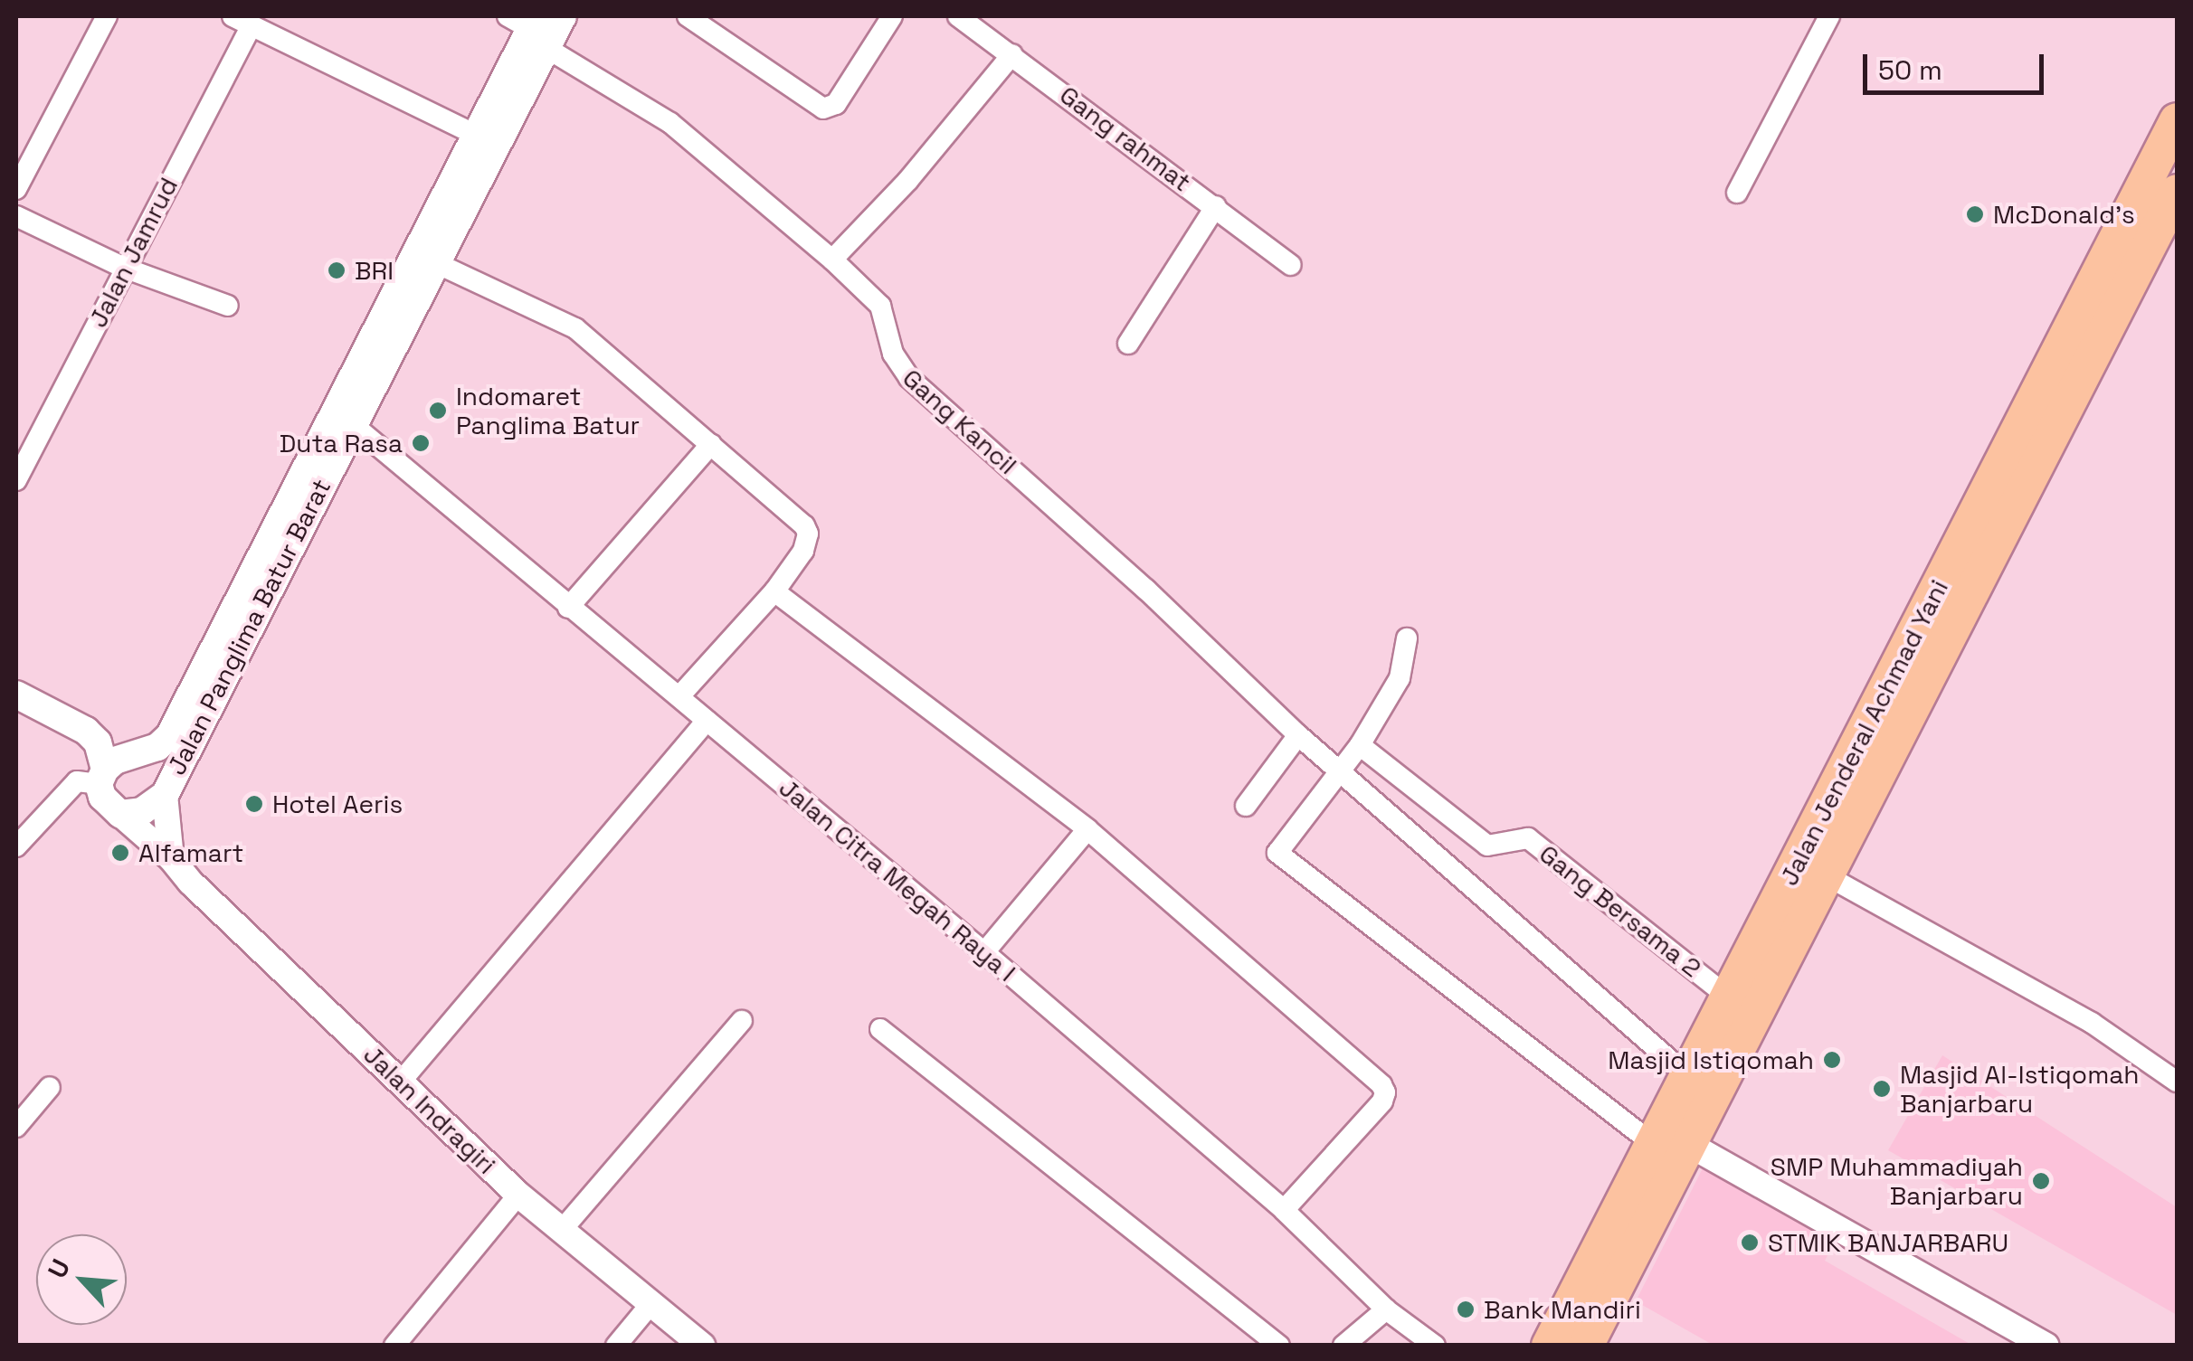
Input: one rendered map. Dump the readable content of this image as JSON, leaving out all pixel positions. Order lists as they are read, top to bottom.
{
  "streets": {
    "highway": ["Jalan Jenderal Achmad Yani"],
    "main road": ["Jalan Panglima Batur Barat"],
    "street": [
      "Gang rahmat",
      "Jalan Jamrud",
      "Gang Kancil",
      "Jalan Citra Megah Raya I",
      "Gang Bersama 2",
      "Jalan Indragiri"
    ]
  },
  "crossings": [
    ["Gang Kancil", "Jalan Panglima Batur Barat"],
    ["Gang Kancil", "Jalan Jenderal Achmad Yani"],
    ["Jalan Panglima Batur Barat", "Jalan Citra Megah Raya I"],
    ["Jalan Panglima Batur Barat", "Jalan Indragiri"],
    ["Jalan Jenderal Achmad Yani", "Gang Bersama 2"]
  ],
  "places": [
    "McDonald's",
    "BRI",
    "Indomaret Panglima Batur",
    "Duta Rasa",
    "Hotel Aeris",
    "Alfamart",
    "Masjid Istiqomah",
    "Masjid Al-Istiqomah Banjarbaru",
    "SMP Muhammadiyah Banjarbaru",
    "STMIK BANJARBARU",
    "Bank Mandiri"
  ],
  "scale_bar": "50 m",
  "north": "top left"
}
